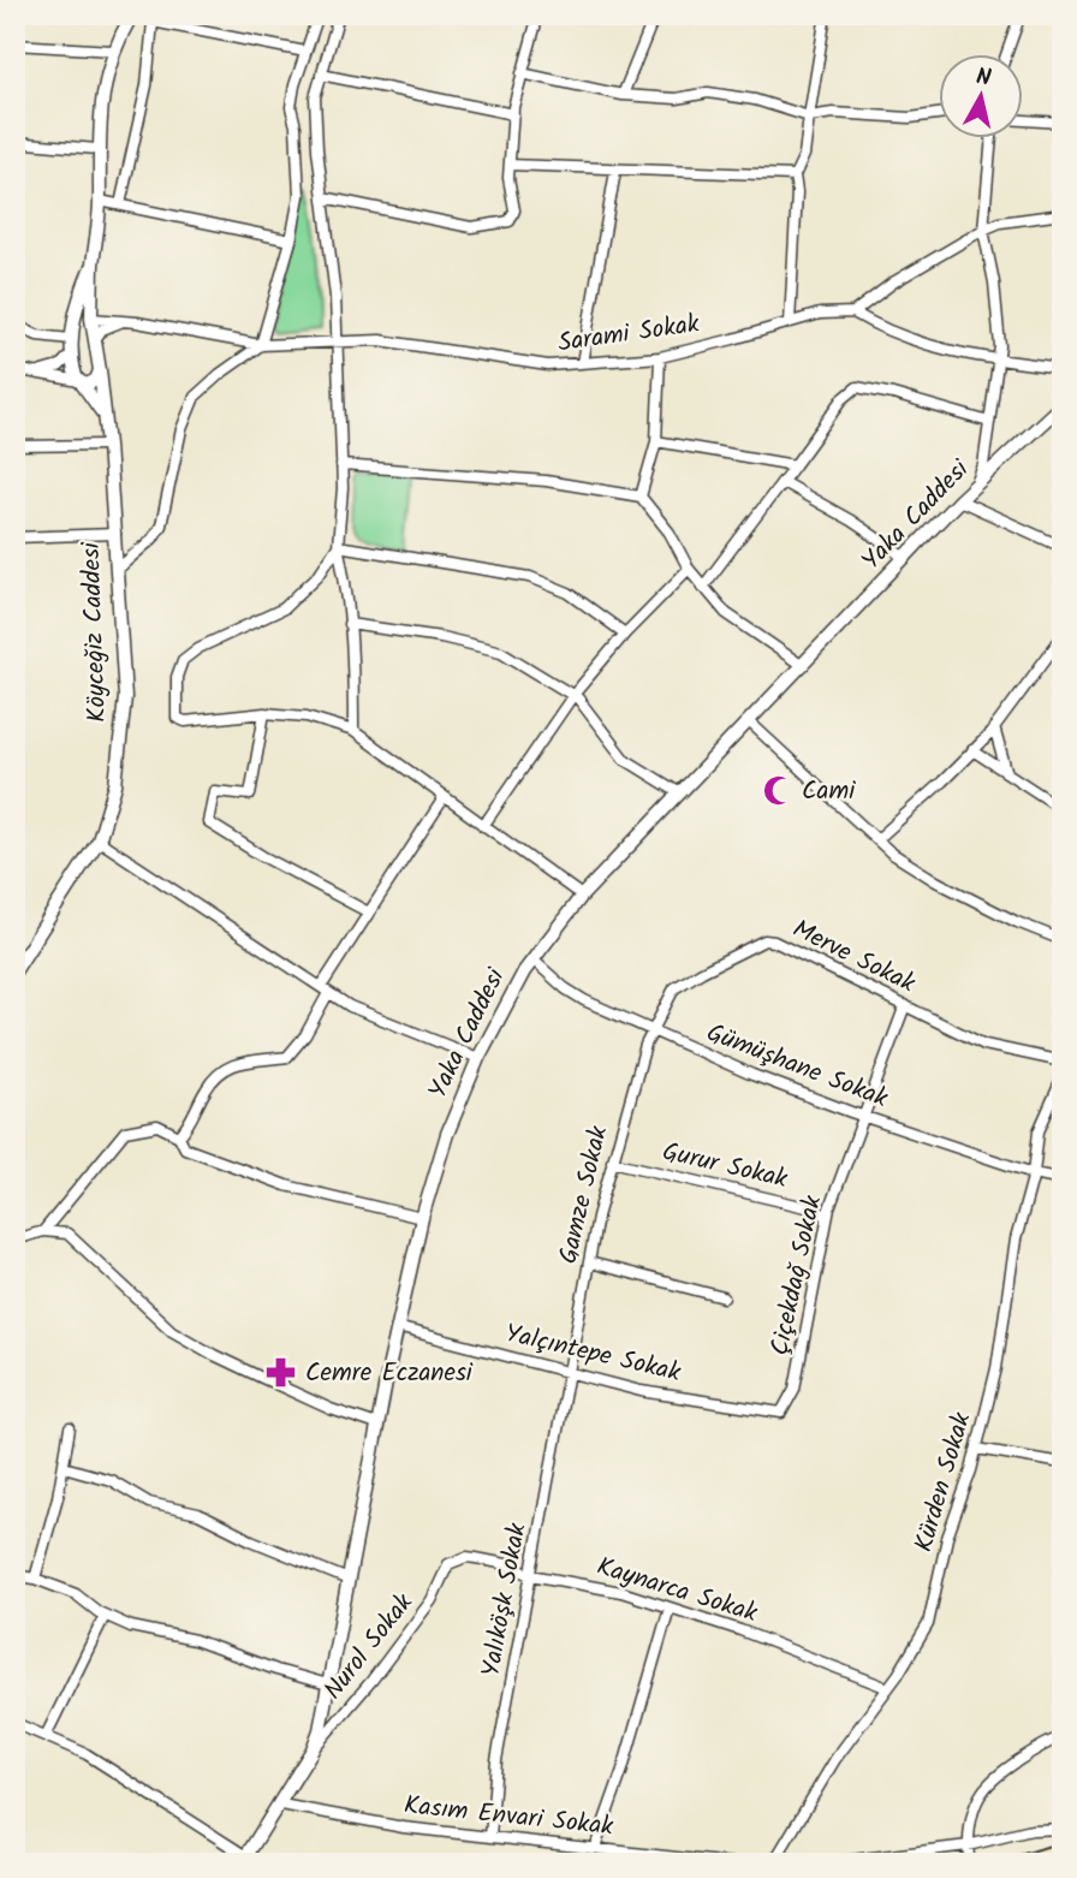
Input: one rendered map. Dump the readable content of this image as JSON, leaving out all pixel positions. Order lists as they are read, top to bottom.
{
  "streets": {
    "street": [
      "Sarami Sokak",
      "Yaka Caddesi",
      "Köyceğiz Caddesi",
      "Merve Sokak",
      "Gümüşhane Sokak",
      "Gurur Sokak",
      "Gamze Sokak",
      "Çiçekdağ Sokak",
      "Yalçıntepe Sokak",
      "Kürden Sokak",
      "Kaynarca Sokak",
      "Yalıköşk Sokak",
      "Nurol Sokak",
      "Kasım Envari Sokak"
    ]
  },
  "crossings": [
    ["Sarami Sokak", "Köyceğiz Caddesi"],
    ["Yaka Caddesi", "Gümüşhane Sokak"],
    ["Yaka Caddesi", "Yalçıntepe Sokak"],
    ["Yaka Caddesi", "Nurol Sokak"],
    ["Yaka Caddesi", "Kasım Envari Sokak"],
    ["Merve Sokak", "Gümüşhane Sokak"],
    ["Merve Sokak", "Gamze Sokak"],
    ["Merve Sokak", "Çiçekdağ Sokak"],
    ["Gümüşhane Sokak", "Gamze Sokak"],
    ["Gümüşhane Sokak", "Çiçekdağ Sokak"],
    ["Gümüşhane Sokak", "Kürden Sokak"],
    ["Gurur Sokak", "Gamze Sokak"],
    ["Gurur Sokak", "Çiçekdağ Sokak"],
    ["Gamze Sokak", "Yalçıntepe Sokak"],
    ["Gamze Sokak", "Yalıköşk Sokak"],
    ["Çiçekdağ Sokak", "Yalçıntepe Sokak"],
    ["Yalçıntepe Sokak", "Yalıköşk Sokak"],
    ["Kürden Sokak", "Kaynarca Sokak"],
    ["Kaynarca Sokak", "Yalıköşk Sokak"],
    ["Kaynarca Sokak", "Nurol Sokak"],
    ["Yalıköşk Sokak", "Kasım Envari Sokak"]
  ],
  "places": {
    "mosque": ["Cami"],
    "pharmacy": ["Cemre Eczanesi"]
  },
  "north": "top"
}
